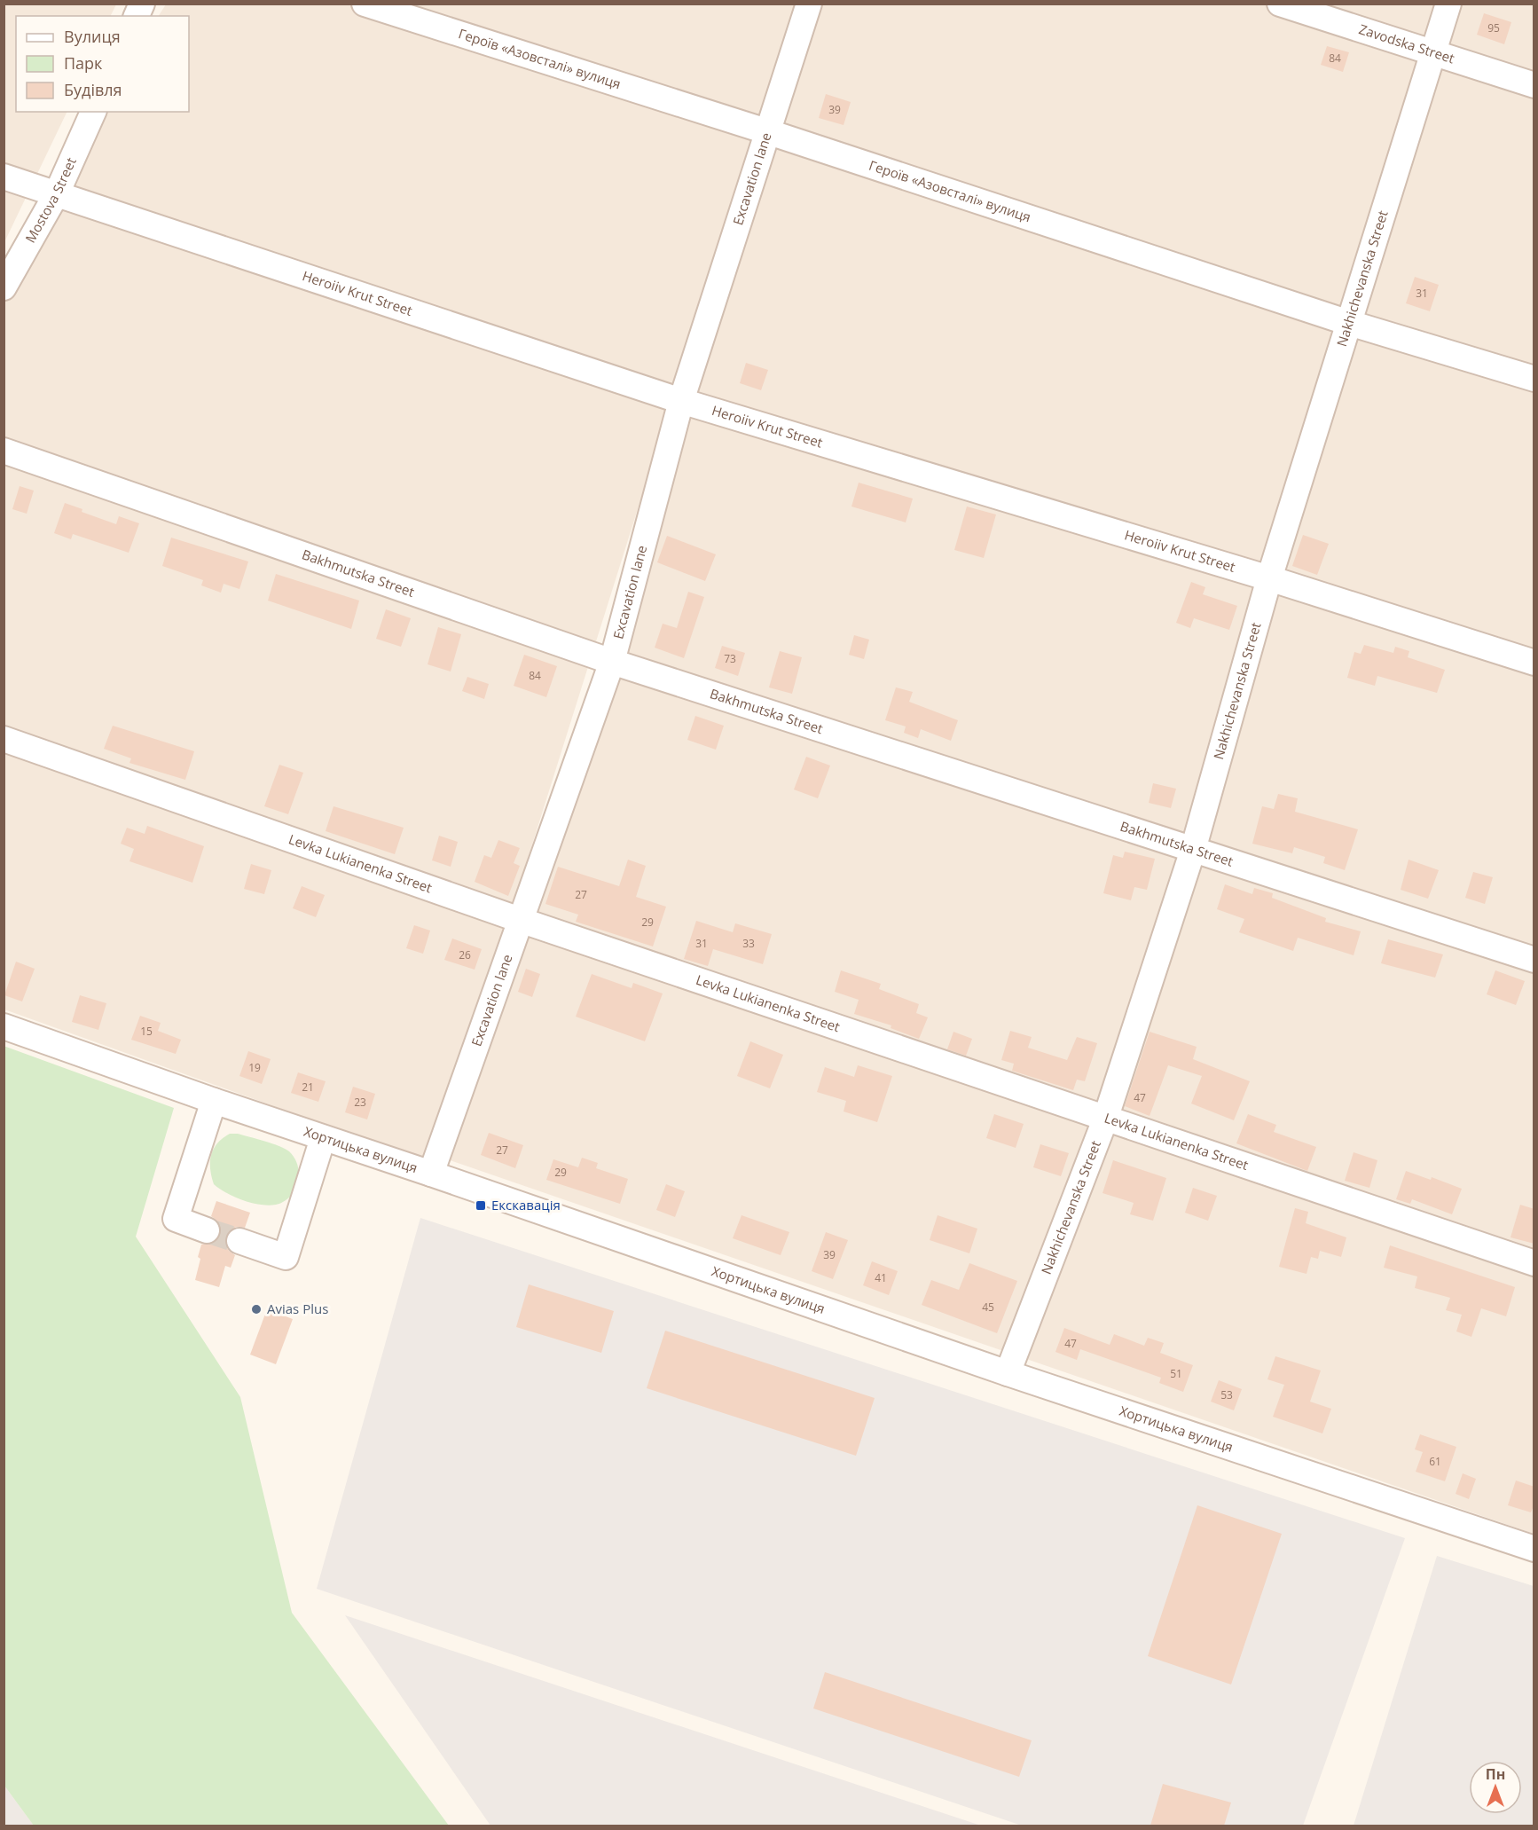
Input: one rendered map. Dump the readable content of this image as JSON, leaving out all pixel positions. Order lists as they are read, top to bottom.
{
  "streets": {
    "street": [
      "Zavodska Street",
      "Героїв «Азовсталі» вулиця",
      "Excavation lane",
      "Mostova Street",
      "Nakhichevanska Street",
      "Heroiiv Krut Street",
      "Bakhmutska Street",
      "Levka Lukianenka Street",
      "Хортицька вулиця"
    ]
  },
  "crossings": [
    ["Zavodska Street", "Nakhichevanska Street"],
    ["Героїв «Азовсталі» вулиця", "Excavation lane"],
    ["Героїв «Азовсталі» вулиця", "Nakhichevanska Street"],
    ["Excavation lane", "Heroiiv Krut Street"],
    ["Excavation lane", "Bakhmutska Street"],
    ["Excavation lane", "Levka Lukianenka Street"],
    ["Excavation lane", "Хортицька вулиця"],
    ["Mostova Street", "Heroiiv Krut Street"],
    ["Nakhichevanska Street", "Heroiiv Krut Street"],
    ["Nakhichevanska Street", "Bakhmutska Street"],
    ["Nakhichevanska Street", "Levka Lukianenka Street"],
    ["Nakhichevanska Street", "Хортицька вулиця"]
  ],
  "places": {
    "transit": ["Екскавація"],
    "other": ["Avias Plus"]
  },
  "house_numbers": [
    "95",
    "84",
    "39",
    "31",
    "73",
    "84",
    "27",
    "29",
    "31",
    "33",
    "26",
    "15",
    "19",
    "21",
    "47",
    "23",
    "27",
    "29",
    "39",
    "41",
    "45",
    "47",
    "51",
    "53",
    "61"
  ],
  "legend": ["Вулиця", "Парк", "Будівля"],
  "north": "top"
}
